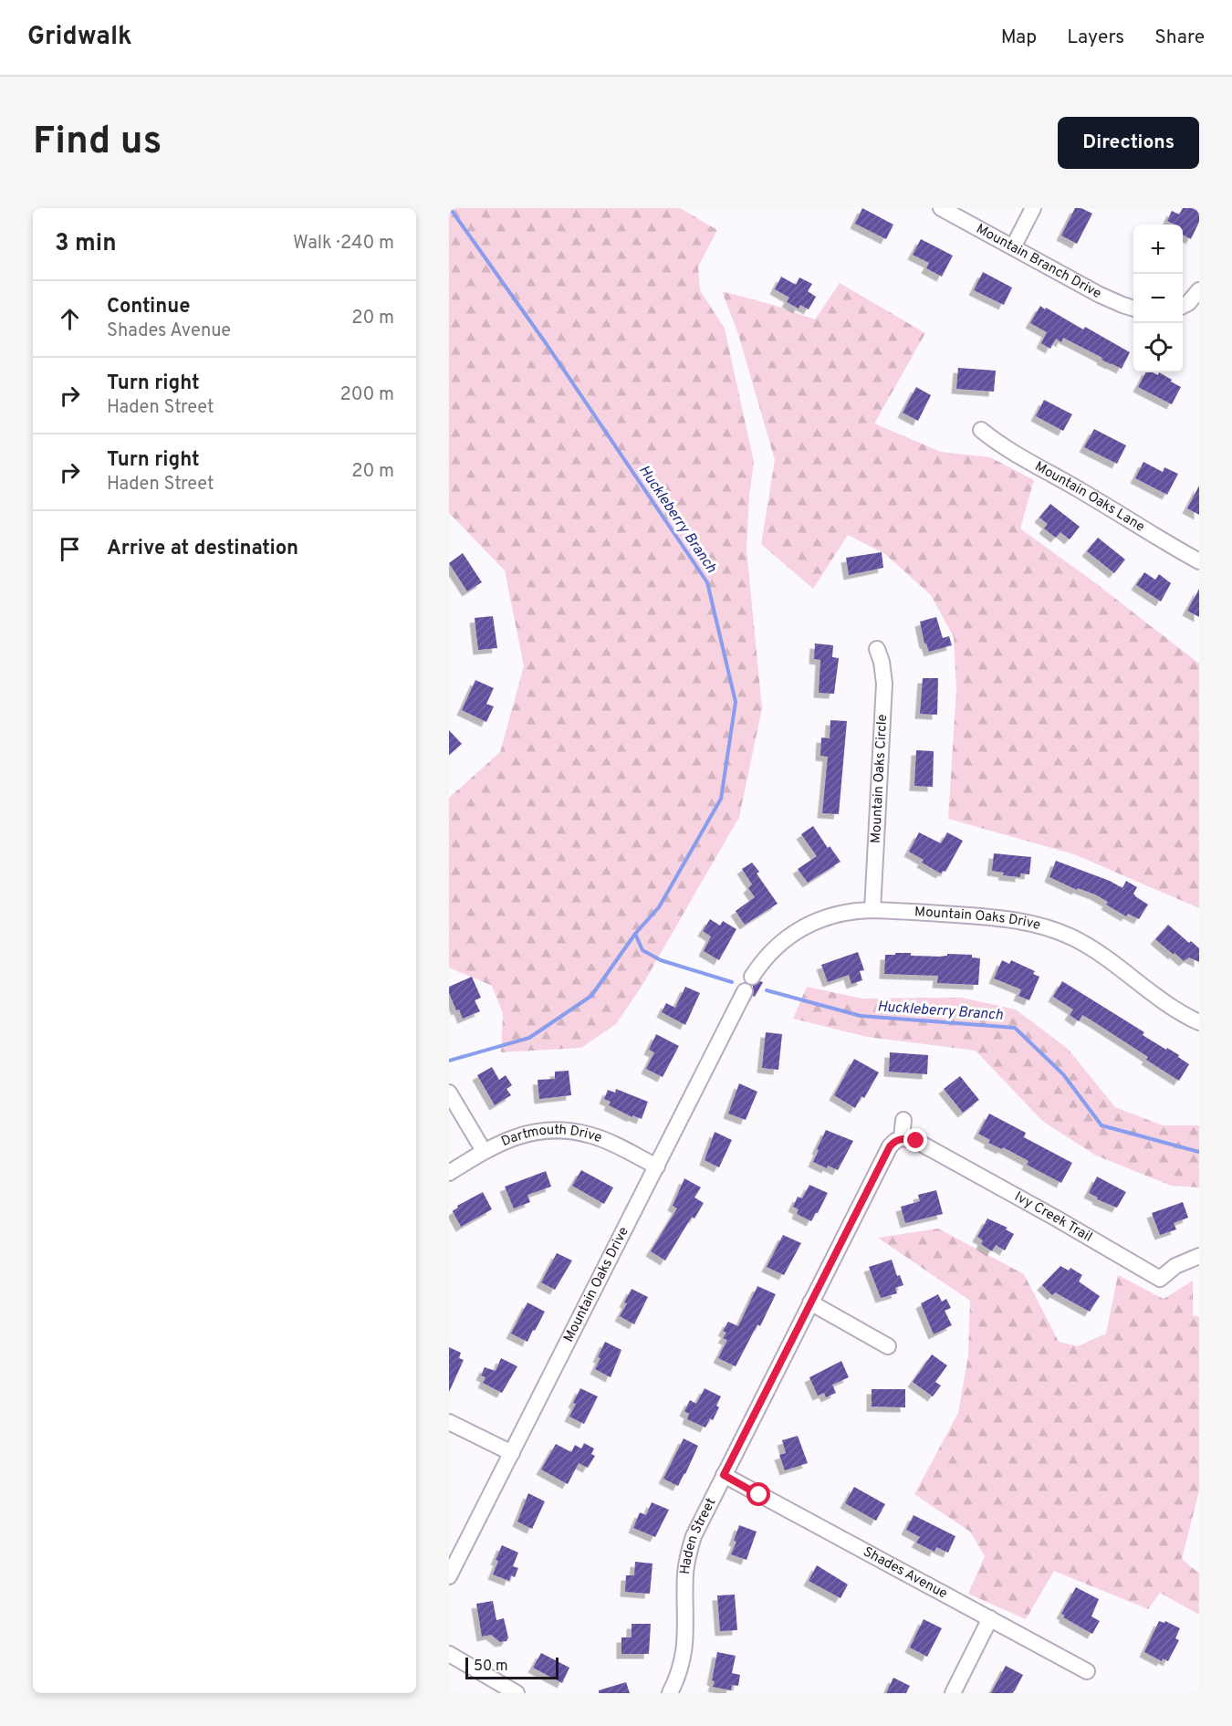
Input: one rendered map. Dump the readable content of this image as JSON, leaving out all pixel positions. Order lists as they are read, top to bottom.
{
  "streets": {
    "street": [
      "Mountain Branch Drive",
      "Mountain Oaks Lane",
      "Mountain Oaks Circle",
      "Mountain Oaks Drive",
      "Dartmouth Drive",
      "Ivy Creek Trail",
      "Haden Street",
      "Shades Avenue"
    ]
  },
  "crossings": [
    ["Mountain Oaks Circle", "Mountain Oaks Drive"],
    ["Mountain Oaks Drive", "Dartmouth Drive"],
    ["Ivy Creek Trail", "Haden Street"],
    ["Haden Street", "Shades Avenue"]
  ],
  "water": ["Huckleberry Branch"],
  "scale_bar": "50 m",
  "page": {
    "header": "Gridwalk",
    "nav": ["Map", "Layers", "Share"],
    "buttons": "Directions",
    "title": "Find us",
    "heading": ["3 min", "Walk · 240 m"],
    "map_buttons": ["+", "−"],
    "list": [
      ["Continue", "Shades Avenue", "20 m"],
      ["Turn right", "Haden Street", "200 m"],
      ["Turn right", "Haden Street", "20 m"],
      "Arrive at destination"
    ],
    "scale": "50 m"
  }
}
